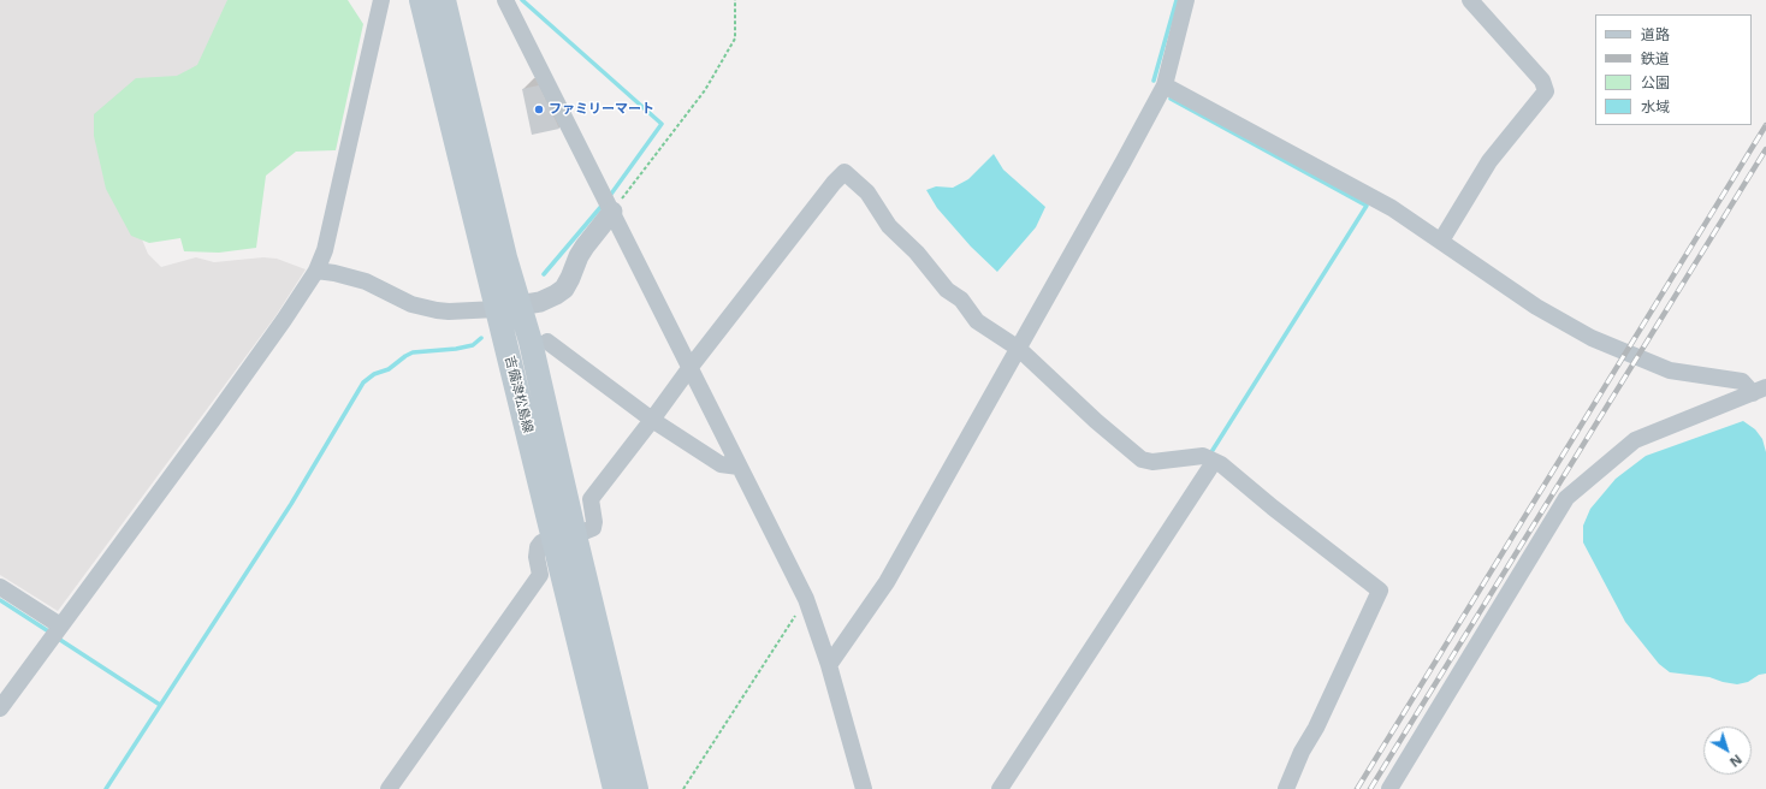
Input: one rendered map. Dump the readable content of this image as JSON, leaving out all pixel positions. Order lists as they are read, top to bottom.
{
  "streets": {
    "main road": ["吉備津松島線"]
  },
  "places": ["ファミリーマート"],
  "legend": [
    "道路",
    "鉄道",
    "公園",
    "水域"
  ],
  "north": "bottom right"
}
